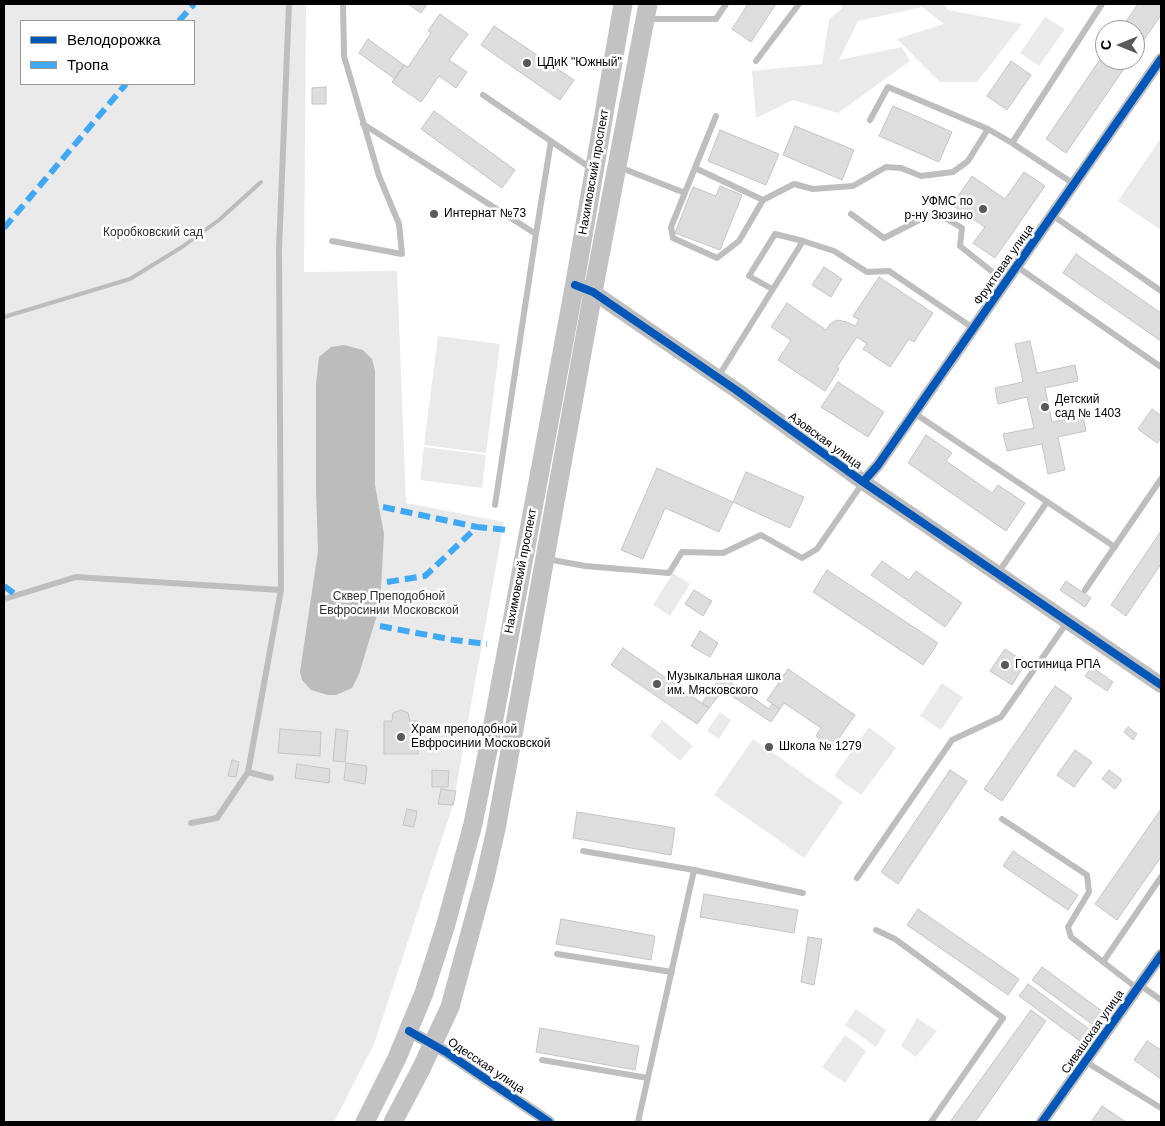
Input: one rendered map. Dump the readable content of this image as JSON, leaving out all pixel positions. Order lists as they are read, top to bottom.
{
  "streets": {
    "main road": ["Нахимовский проспект"],
    "street": [
      "Фруктовая улица",
      "Азовская улица",
      "Сивашская улица",
      "Одесская улица"
    ]
  },
  "crossings": [
    ["Нахимовский проспект", "Азовская улица"],
    ["Нахимовский проспект", "Одесская улица"],
    ["Фруктовая улица", "Азовская улица"]
  ],
  "parks": ["Коробковский сад", "Сквер Преподобной Евфросинии Московской"],
  "places": [
    "ЦДиК \"Южный\"",
    "УФМС по р-ну Зюзино",
    "Интернат №73",
    "Детский сад № 1403",
    "Гостиница РПА",
    "Музыкальная школа им. Мясковского",
    "Храм преподобной Евфросинии Московской",
    "Школа № 1279"
  ],
  "legend": ["Велодорожка", "Тропа"],
  "north": "left"
}
